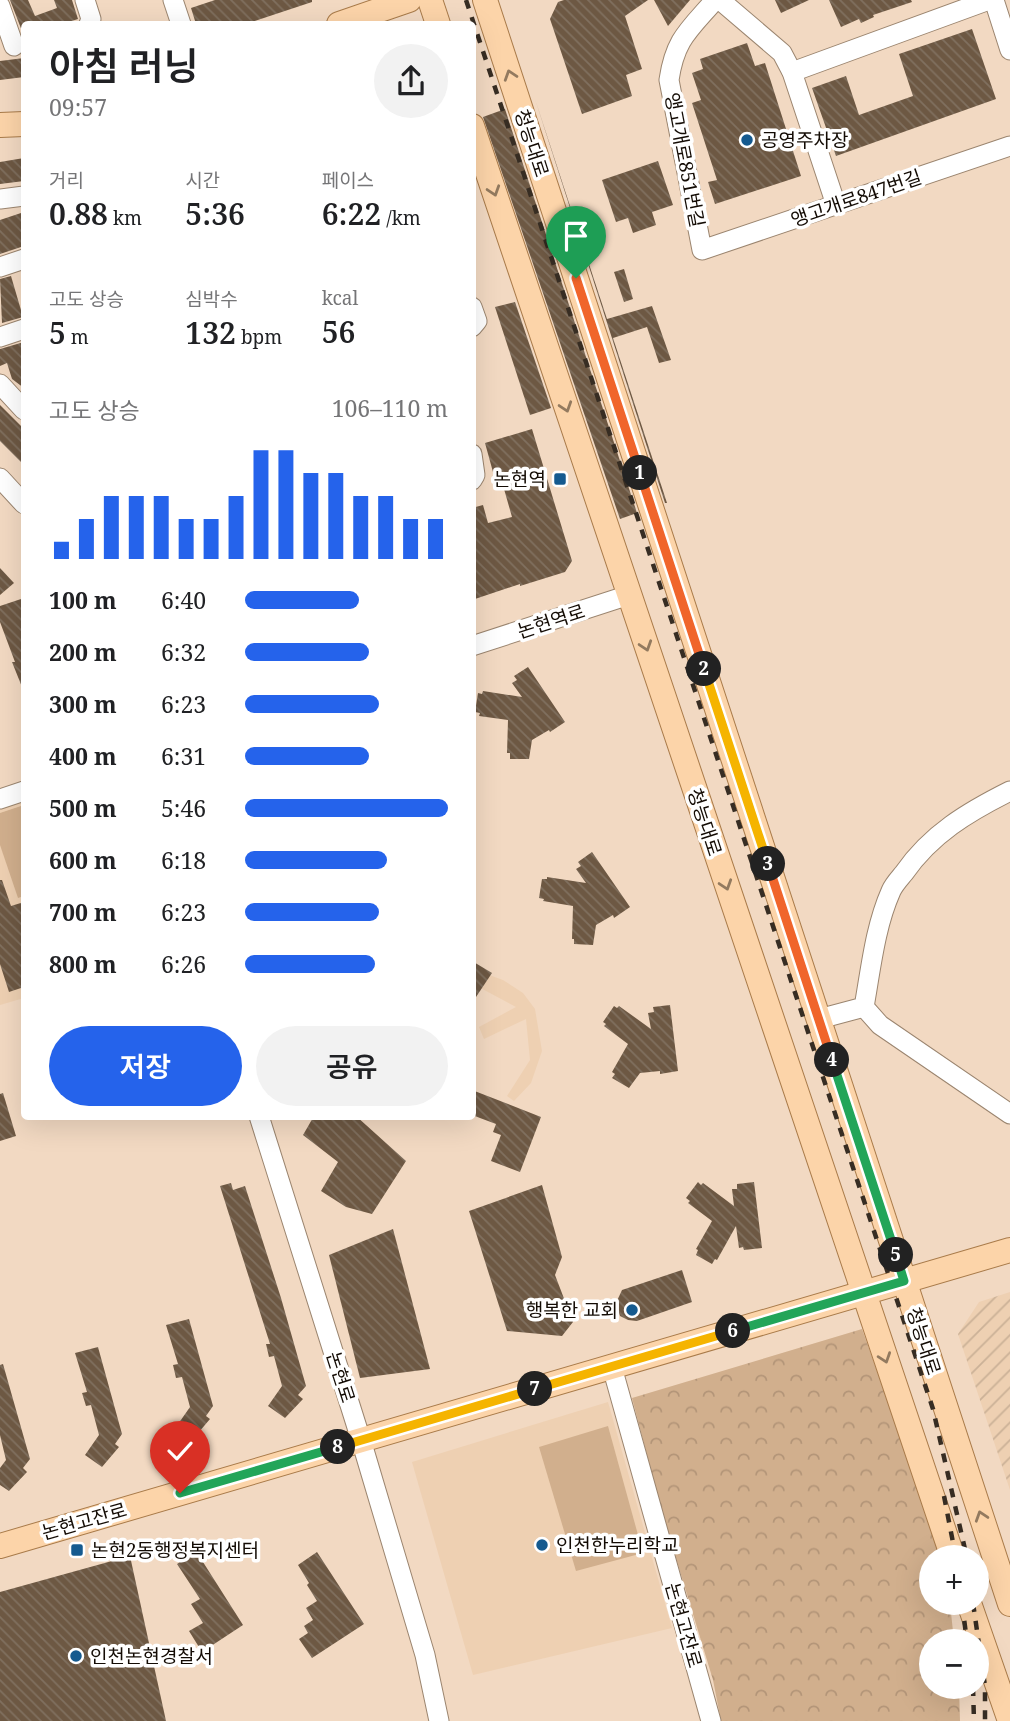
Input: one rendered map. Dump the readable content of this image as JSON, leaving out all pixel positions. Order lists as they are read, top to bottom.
{
  "streets": {
    "main road": ["청능대로", "논현고잔로"],
    "street": [
      "앵고개로851번길",
      "앵고개로847번길",
      "논현역로",
      "논현로"
    ]
  },
  "crossings": [
    ["청능대로", "논현역로"],
    ["청능대로", "논현고잔로"],
    ["앵고개로851번길", "앵고개로847번길"],
    ["논현로", "논현고잔로"]
  ],
  "places": {
    "other": [
      "공영주차장",
      "행복한 교회",
      "인천한누리학교",
      "인천논현경찰서"
    ],
    "transit": ["논현역", "논현2동행정복지센터"]
  },
  "page": {
    "heading": ["아침 러닝", "09:57"],
    "stats": [
      ["거리", "0.88 km"],
      ["시간", "5:36"],
      ["페이스", "6:22 /km"],
      ["고도 상승", "5 m"],
      ["심박수", "132 bpm"],
      ["kcal", "56"]
    ],
    "chart": ["고도 상승", "106–110 m"],
    "pins": [
      "1",
      "2",
      "3",
      "4",
      "5",
      "6",
      "7",
      "8"
    ],
    "list": [
      {
        "name": "100 m",
        "note": "6:40"
      },
      {
        "name": "200 m",
        "note": "6:32"
      },
      {
        "name": "300 m",
        "note": "6:23"
      },
      {
        "name": "400 m",
        "note": "6:31"
      },
      {
        "name": "500 m",
        "note": "5:46"
      },
      {
        "name": "600 m",
        "note": "6:18"
      },
      {
        "name": "700 m",
        "note": "6:23"
      },
      {
        "name": "800 m",
        "note": "6:26"
      }
    ],
    "buttons": ["저장", "공유"],
    "map_buttons": ["+", "−"]
  }
}
